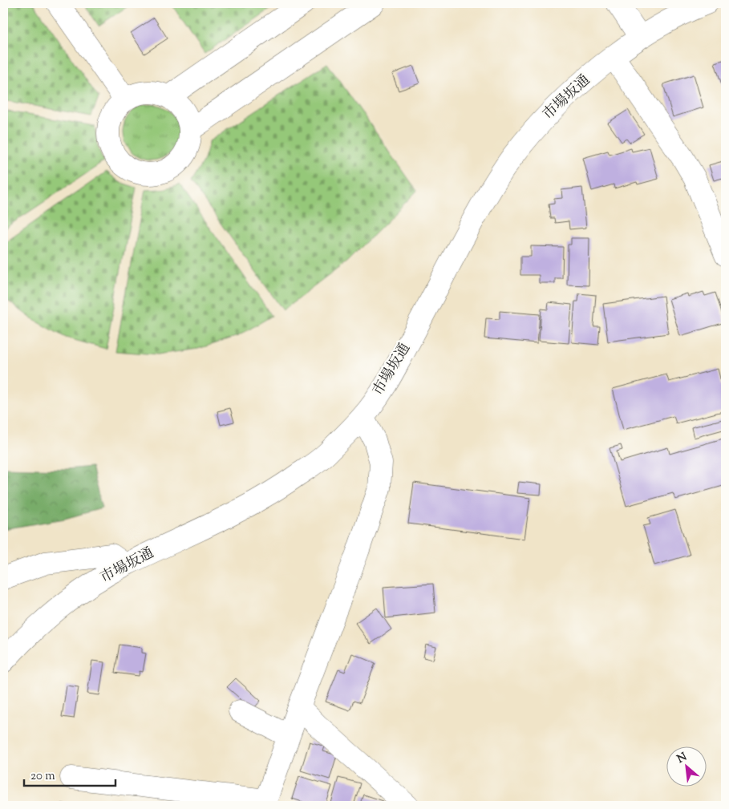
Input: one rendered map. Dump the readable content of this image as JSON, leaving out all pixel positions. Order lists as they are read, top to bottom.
{
  "streets": {
    "street": ["市場坂通"]
  },
  "scale_bar": "20 m",
  "north": "top left"
}
